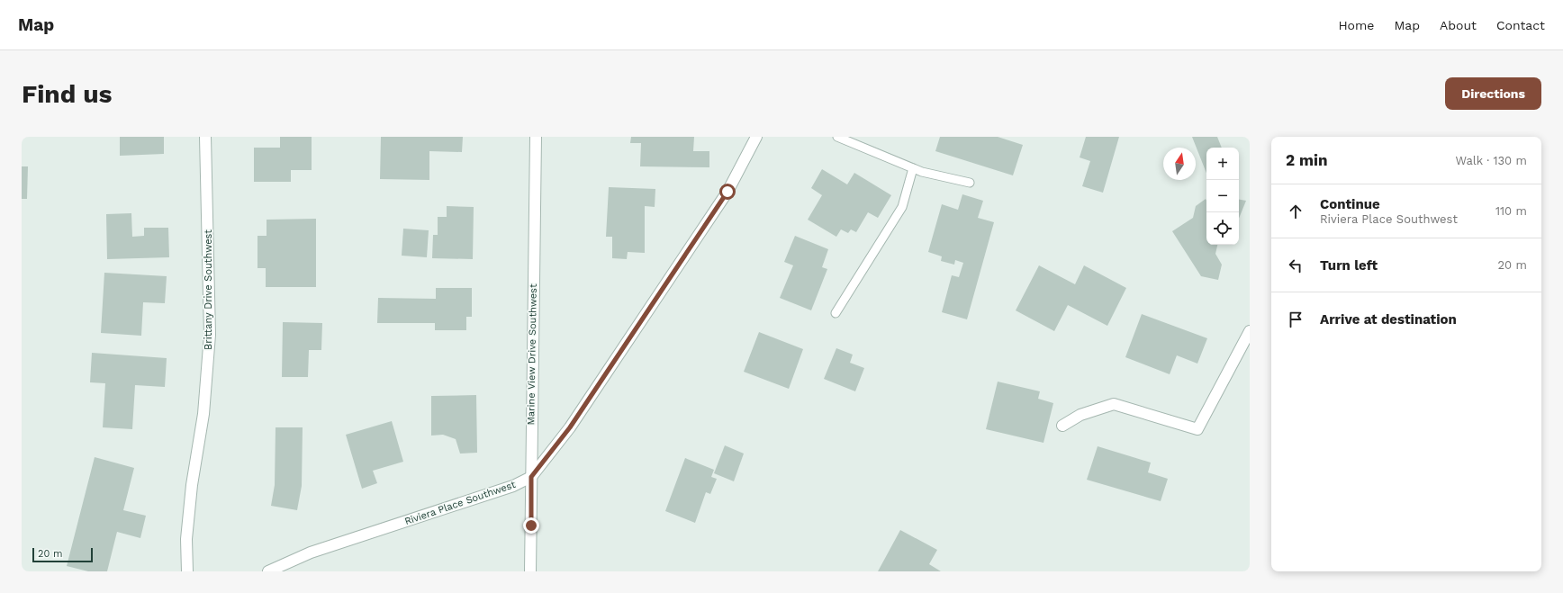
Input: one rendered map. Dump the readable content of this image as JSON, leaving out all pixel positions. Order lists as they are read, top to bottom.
{
  "streets": {
    "street": ["Brittany Drive Southwest", "Marine View Drive Southwest", "Riviera Place Southwest"]
  },
  "crossings": [
    ["Marine View Drive Southwest", "Riviera Place Southwest"]
  ],
  "scale_bar": "20 m",
  "north": "top",
  "page": {
    "header": "Map",
    "nav": [
      "Home",
      "Map",
      "About",
      "Contact"
    ],
    "buttons": "Directions",
    "title": "Find us",
    "heading": ["2 min", "Walk · 130 m"],
    "map_buttons": ["+", "−"],
    "list": [
      ["Continue", "Riviera Place Southwest", "110 m"],
      ["Turn left", "20 m"],
      "Arrive at destination"
    ],
    "scale": "20 m"
  }
}
